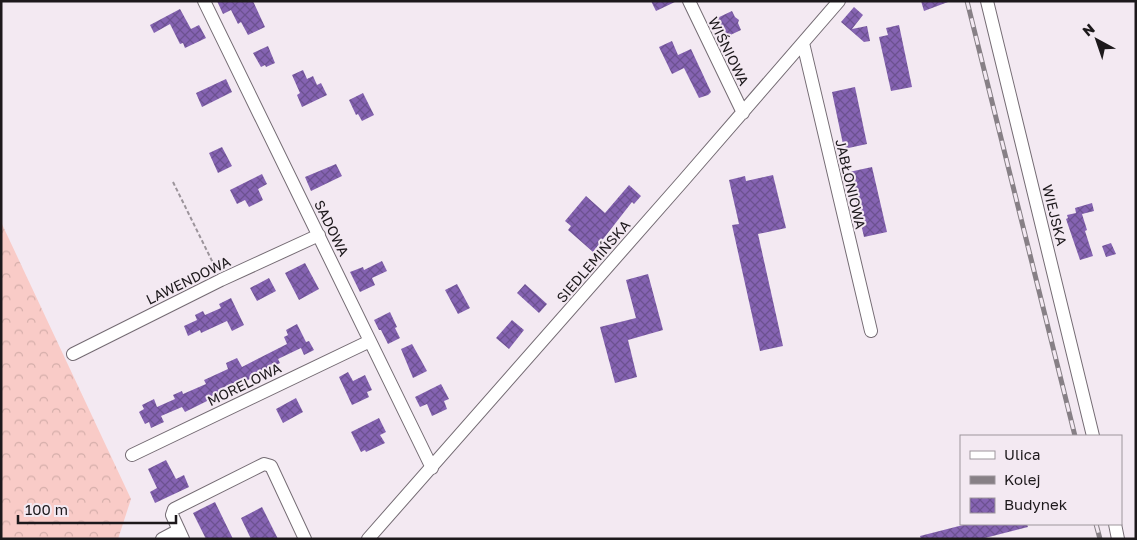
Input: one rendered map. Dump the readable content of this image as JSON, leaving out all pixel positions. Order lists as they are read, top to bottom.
{
  "streets": {
    "street": [
      "WIŚNIOWA",
      "JABŁONIOWA",
      "WIEJSKA",
      "SADOWA",
      "SIEDLEMIŃSKA",
      "LAWENDOWA",
      "MORELOWA"
    ]
  },
  "crossings": [
    ["WIŚNIOWA", "SIEDLEMIŃSKA"],
    ["JABŁONIOWA", "SIEDLEMIŃSKA"],
    ["SADOWA", "SIEDLEMIŃSKA"],
    ["SADOWA", "LAWENDOWA"],
    ["SADOWA", "MORELOWA"]
  ],
  "legend": ["Ulica", "Kolej", "Budynek"],
  "scale_bar": "100 m",
  "north": "top left"
}
